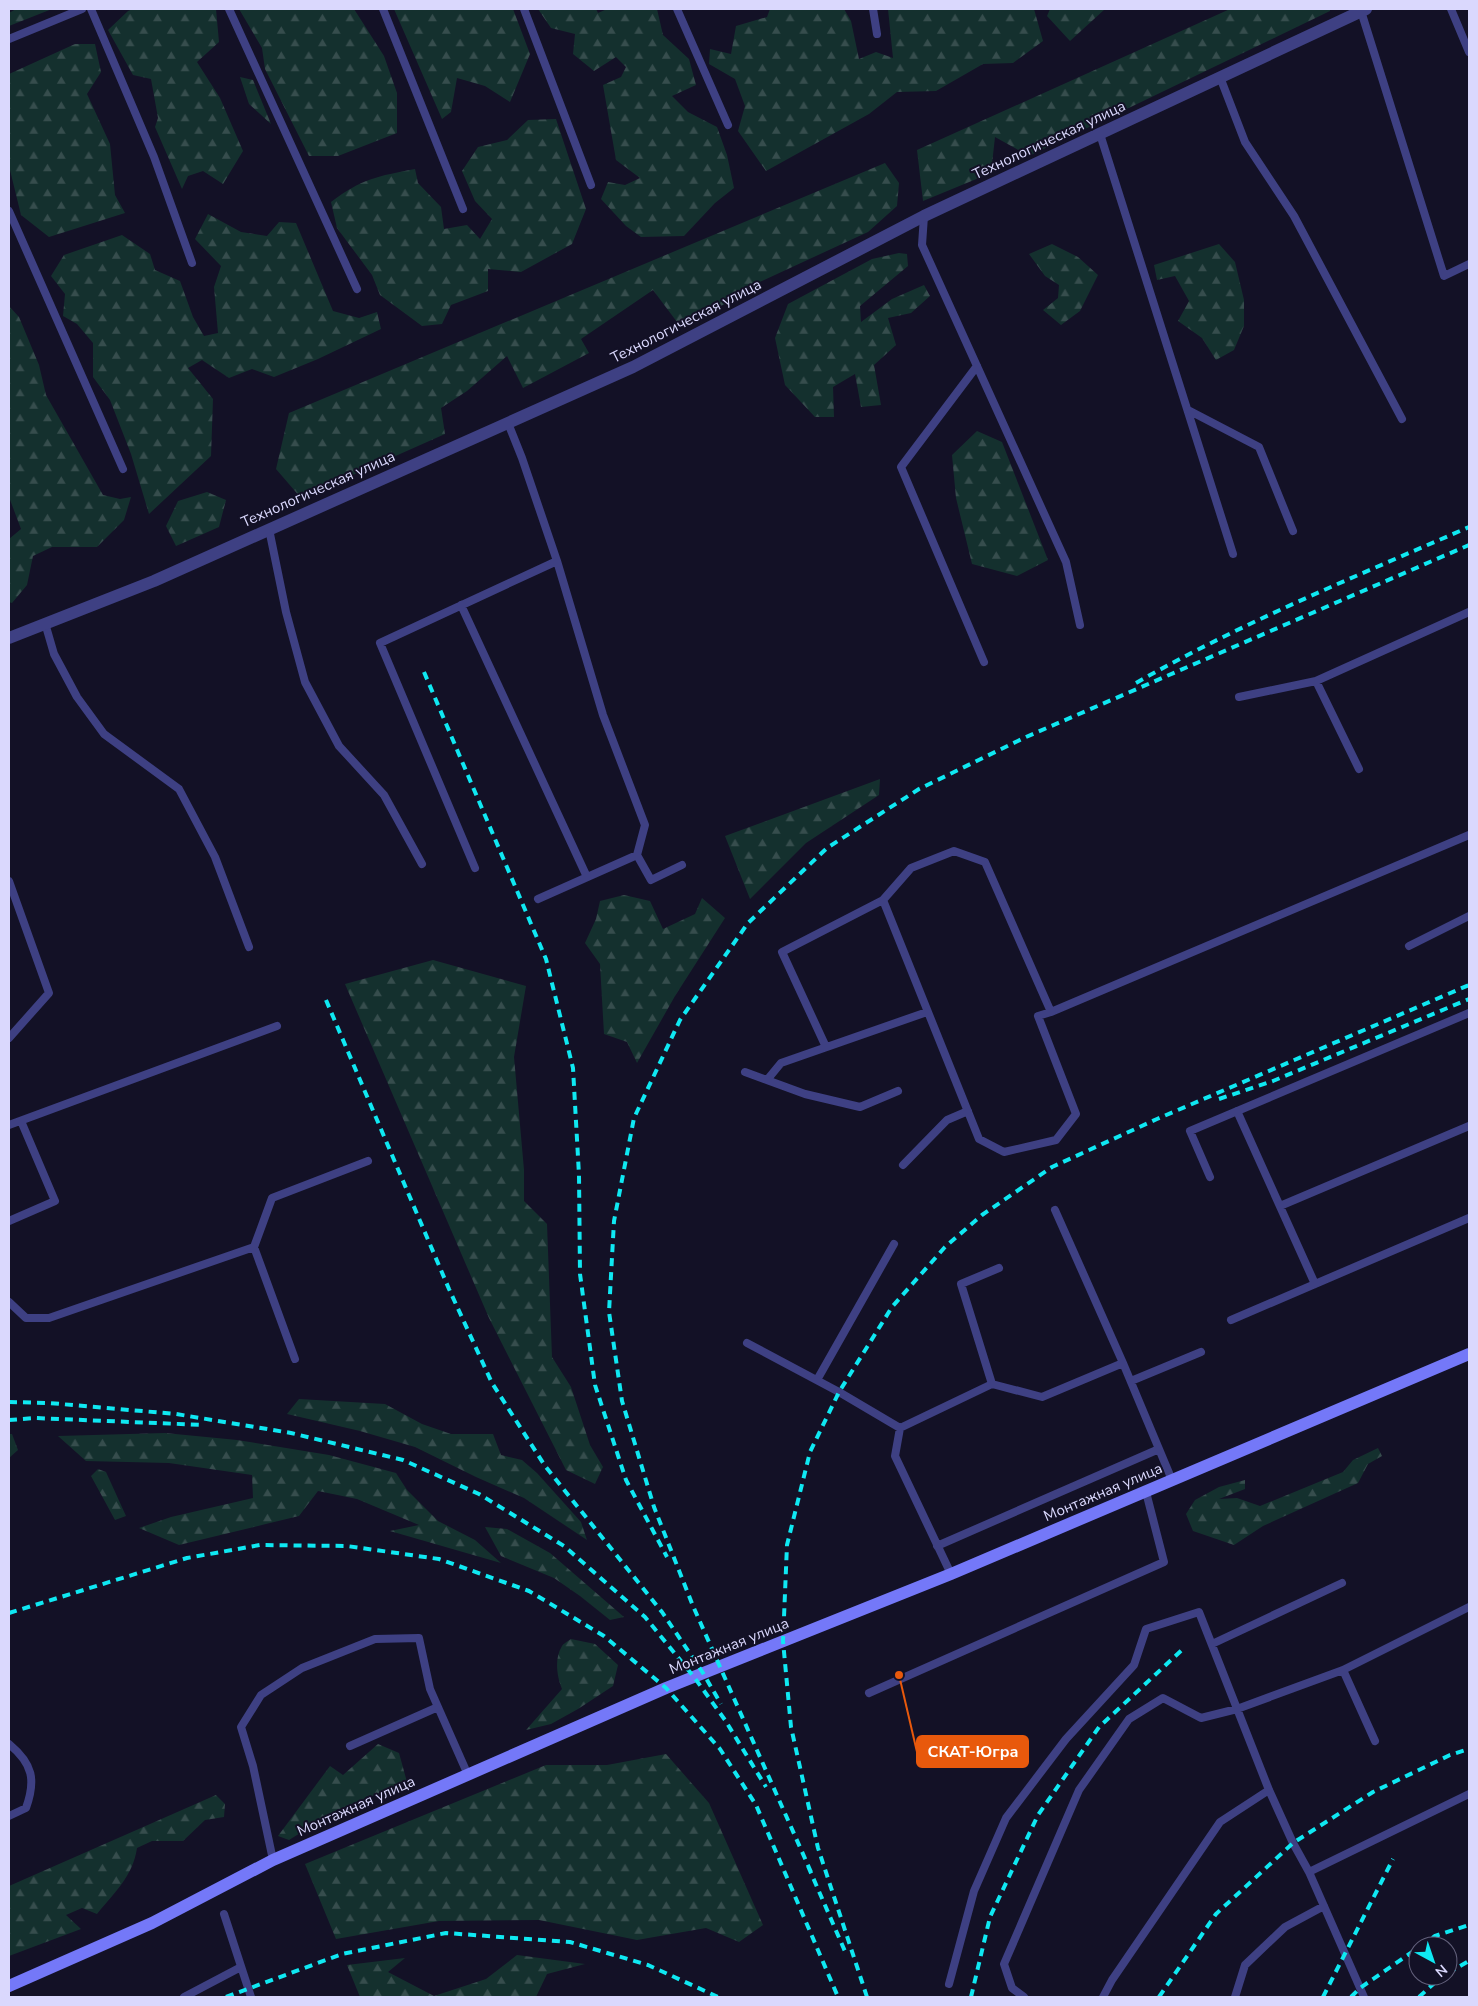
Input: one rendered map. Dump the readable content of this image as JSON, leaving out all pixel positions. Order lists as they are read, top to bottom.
{
  "streets": {
    "street": ["Технологическая улица", "Монтажная улица"]
  },
  "places": ["СКАТ-Югра"],
  "north": "bottom right"
}
